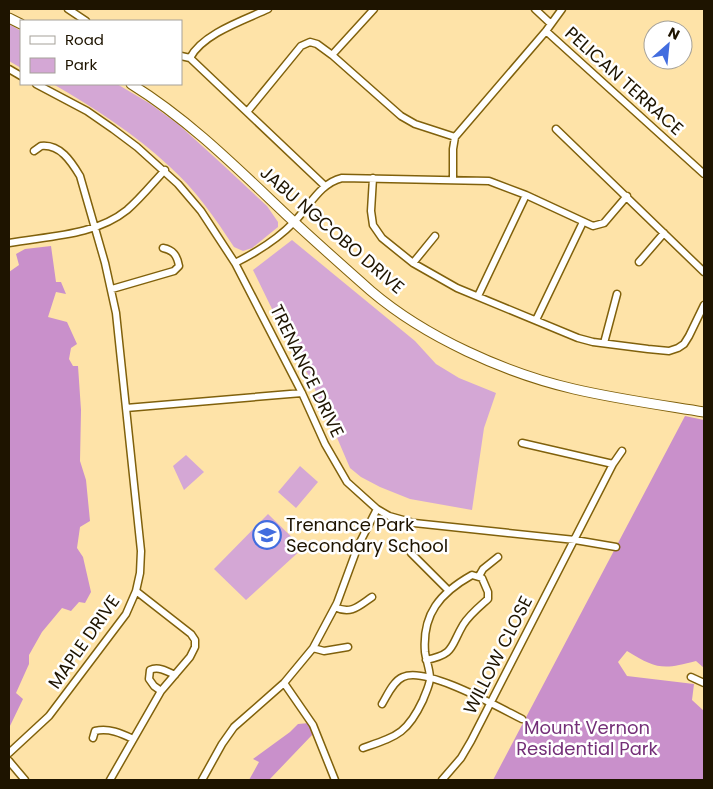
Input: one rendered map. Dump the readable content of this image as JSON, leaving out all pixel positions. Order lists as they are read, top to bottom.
{
  "streets": {
    "main road": ["JABU NGCOBO DRIVE"],
    "street": [
      "PELICAN TERRACE",
      "TRENANCE DRIVE",
      "MAPLE DRIVE",
      "WILLOW CLOSE"
    ]
  },
  "crossings": [
    ["TRENANCE DRIVE", "WILLOW CLOSE"]
  ],
  "parks": ["Mount Vernon Residential Park"],
  "places": {
    "school or university": ["Trenance Park Secondary School"]
  },
  "legend": ["Road", "Park"],
  "north": "top right"
}
